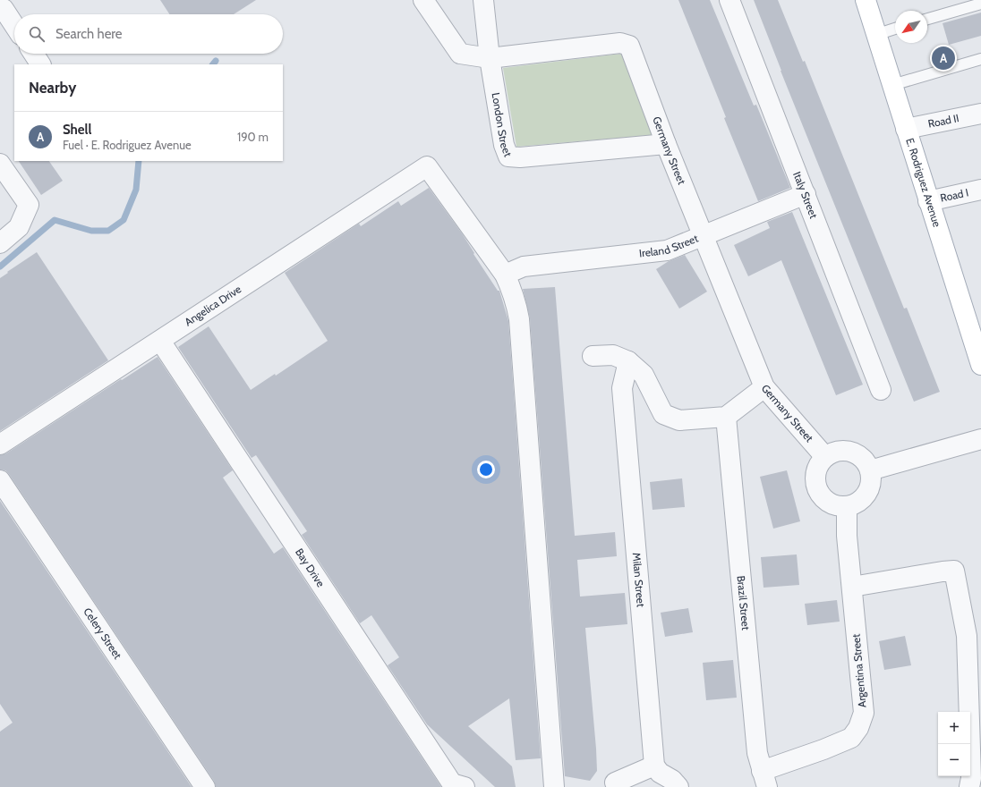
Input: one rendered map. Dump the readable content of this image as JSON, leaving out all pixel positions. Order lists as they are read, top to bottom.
{
  "streets": {
    "main road": ["E. Rodriguez Avenue"],
    "street": [
      "Road II",
      "London Street",
      "Germany Street",
      "Italy Street",
      "Road I",
      "Ireland Street",
      "Angelica Drive",
      "Bay Drive",
      "Milan Street",
      "Brazil Street",
      "Celery Street",
      "Argentina Street"
    ]
  },
  "crossings": [
    ["Road II", "E. Rodriguez Avenue"],
    ["London Street", "Germany Street"],
    ["Germany Street", "Ireland Street"],
    ["Germany Street", "Argentina Street"],
    ["E. Rodriguez Avenue", "Road I"],
    ["Italy Street", "Ireland Street"],
    ["Ireland Street", "Angelica Drive"],
    ["Angelica Drive", "Bay Drive"],
    ["Brazil Street", "Argentina Street"]
  ],
  "north": "bottom left",
  "page": {
    "search": "Search here",
    "pins": "A",
    "heading": "Nearby",
    "list": [
      {
        "mark": "A",
        "name": "Shell",
        "note": "Fuel · E. Rodriguez Avenue",
        "value": "190 m"
      }
    ],
    "map_buttons": ["+", "−"]
  }
}
